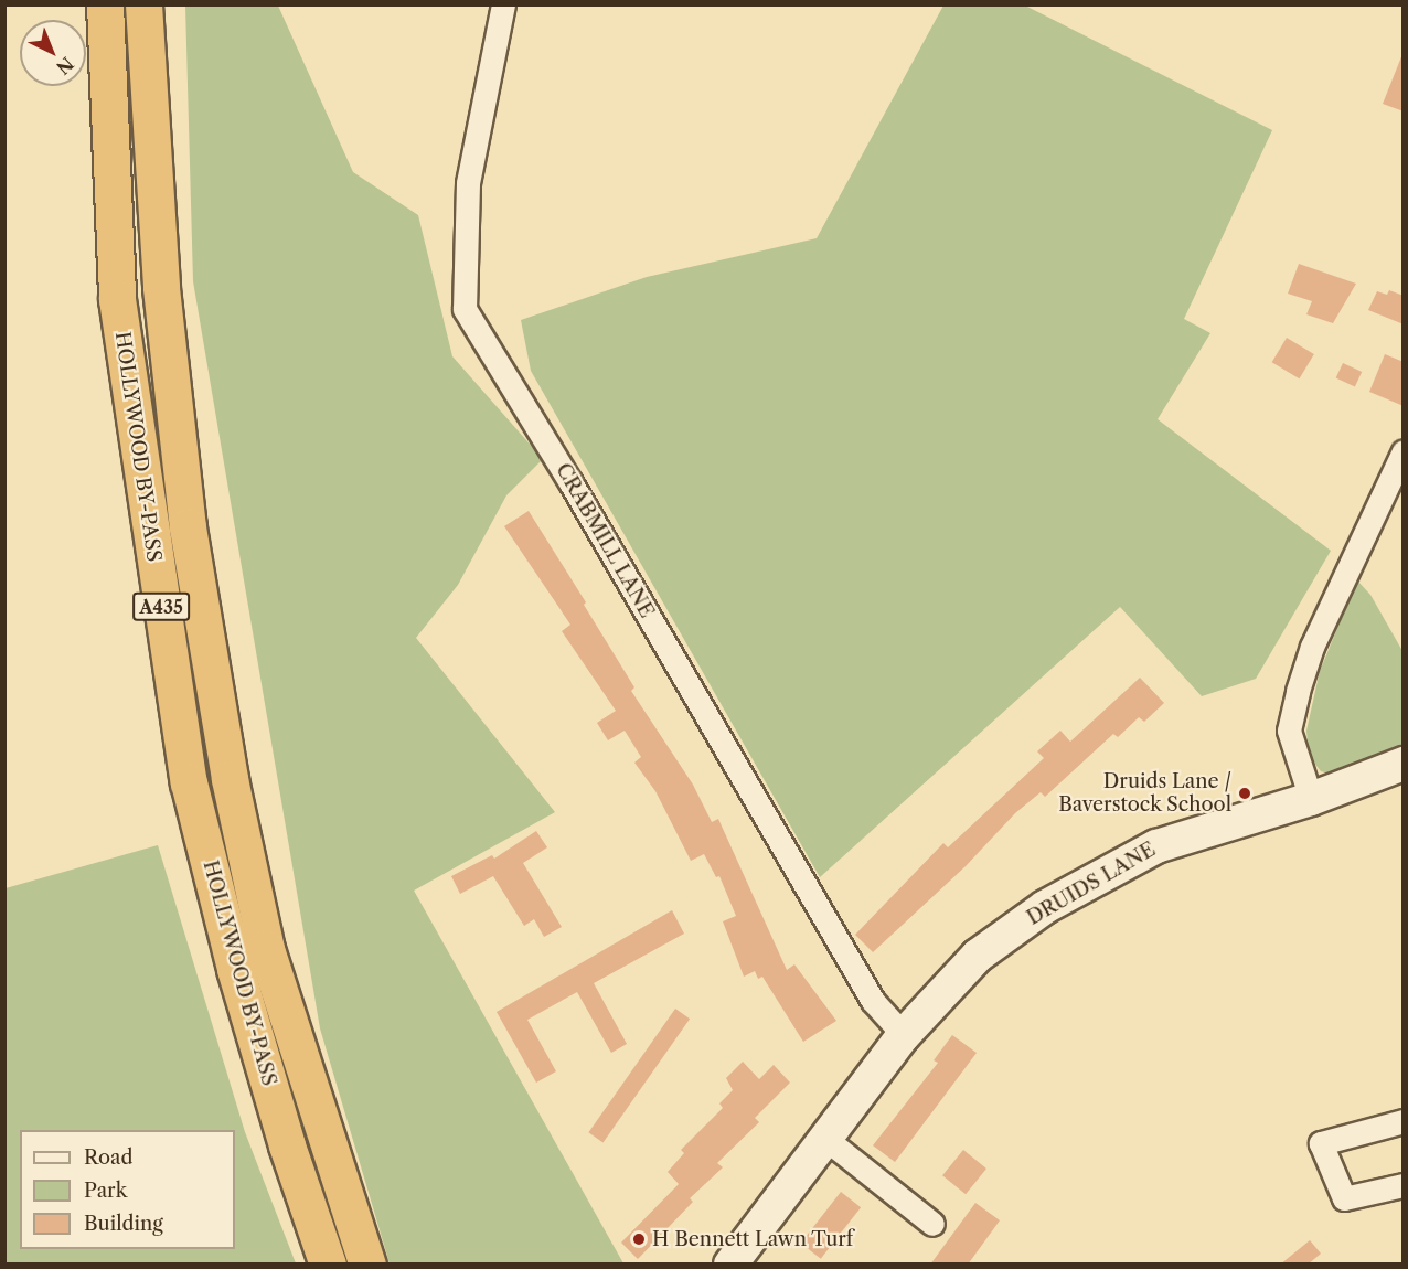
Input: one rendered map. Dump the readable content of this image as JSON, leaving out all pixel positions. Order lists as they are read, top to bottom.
{
  "streets": {
    "highway": ["HOLLYWOOD BY-PASS", "A435"],
    "street": ["CRABMILL LANE", "DRUIDS LANE"]
  },
  "crossings": [
    ["CRABMILL LANE", "DRUIDS LANE"]
  ],
  "places": ["Druids Lane / Baverstock School", "H Bennett Lawn Turf"],
  "legend": ["Road", "Park", "Building"],
  "north": "bottom right"
}
